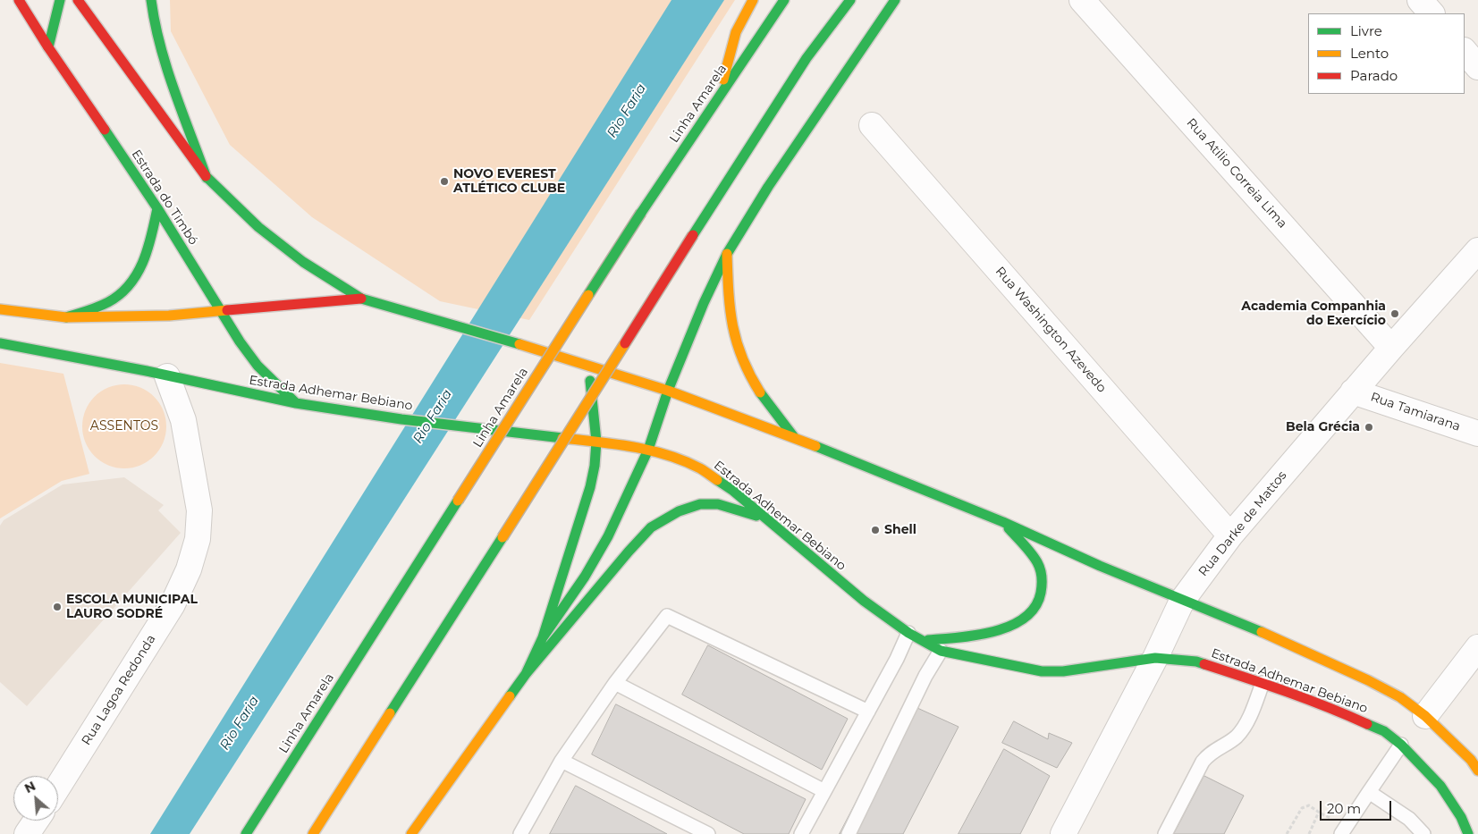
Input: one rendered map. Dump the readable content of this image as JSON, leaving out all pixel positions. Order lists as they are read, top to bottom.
{
  "streets": {
    "main road": ["Linha Amarela", "Estrada do Timbó", "Estrada Adhemar Bebiano"],
    "street": [
      "Rua Atilio Correia Lima",
      "Rua Washington Azevedo",
      "Rua Tamiarana",
      "Rua Darke de Mattos",
      "Rua Lagoa Redonda"
    ]
  },
  "crossings": [
    ["Rua Atilio Correia Lima", "Rua Darke de Mattos"],
    ["Estrada do Timbó", "Estrada Adhemar Bebiano"],
    ["Rua Washington Azevedo", "Rua Darke de Mattos"],
    ["Estrada Adhemar Bebiano", "Rua Darke de Mattos"],
    ["Estrada Adhemar Bebiano", "Rua Lagoa Redonda"],
    ["Rua Tamiarana", "Rua Darke de Mattos"]
  ],
  "water": ["Rio Faria"],
  "parks": ["ASSENTOS"],
  "places": [
    "NOVO EVEREST ATLÉTICO CLUBE",
    "Academia Companhia do Exercício",
    "Bela Grécia",
    "Shell",
    "ESCOLA MUNICIPAL LAURO SODRÉ"
  ],
  "legend": ["Livre", "Lento", "Parado"],
  "scale_bar": "20 m",
  "north": "top left"
}
